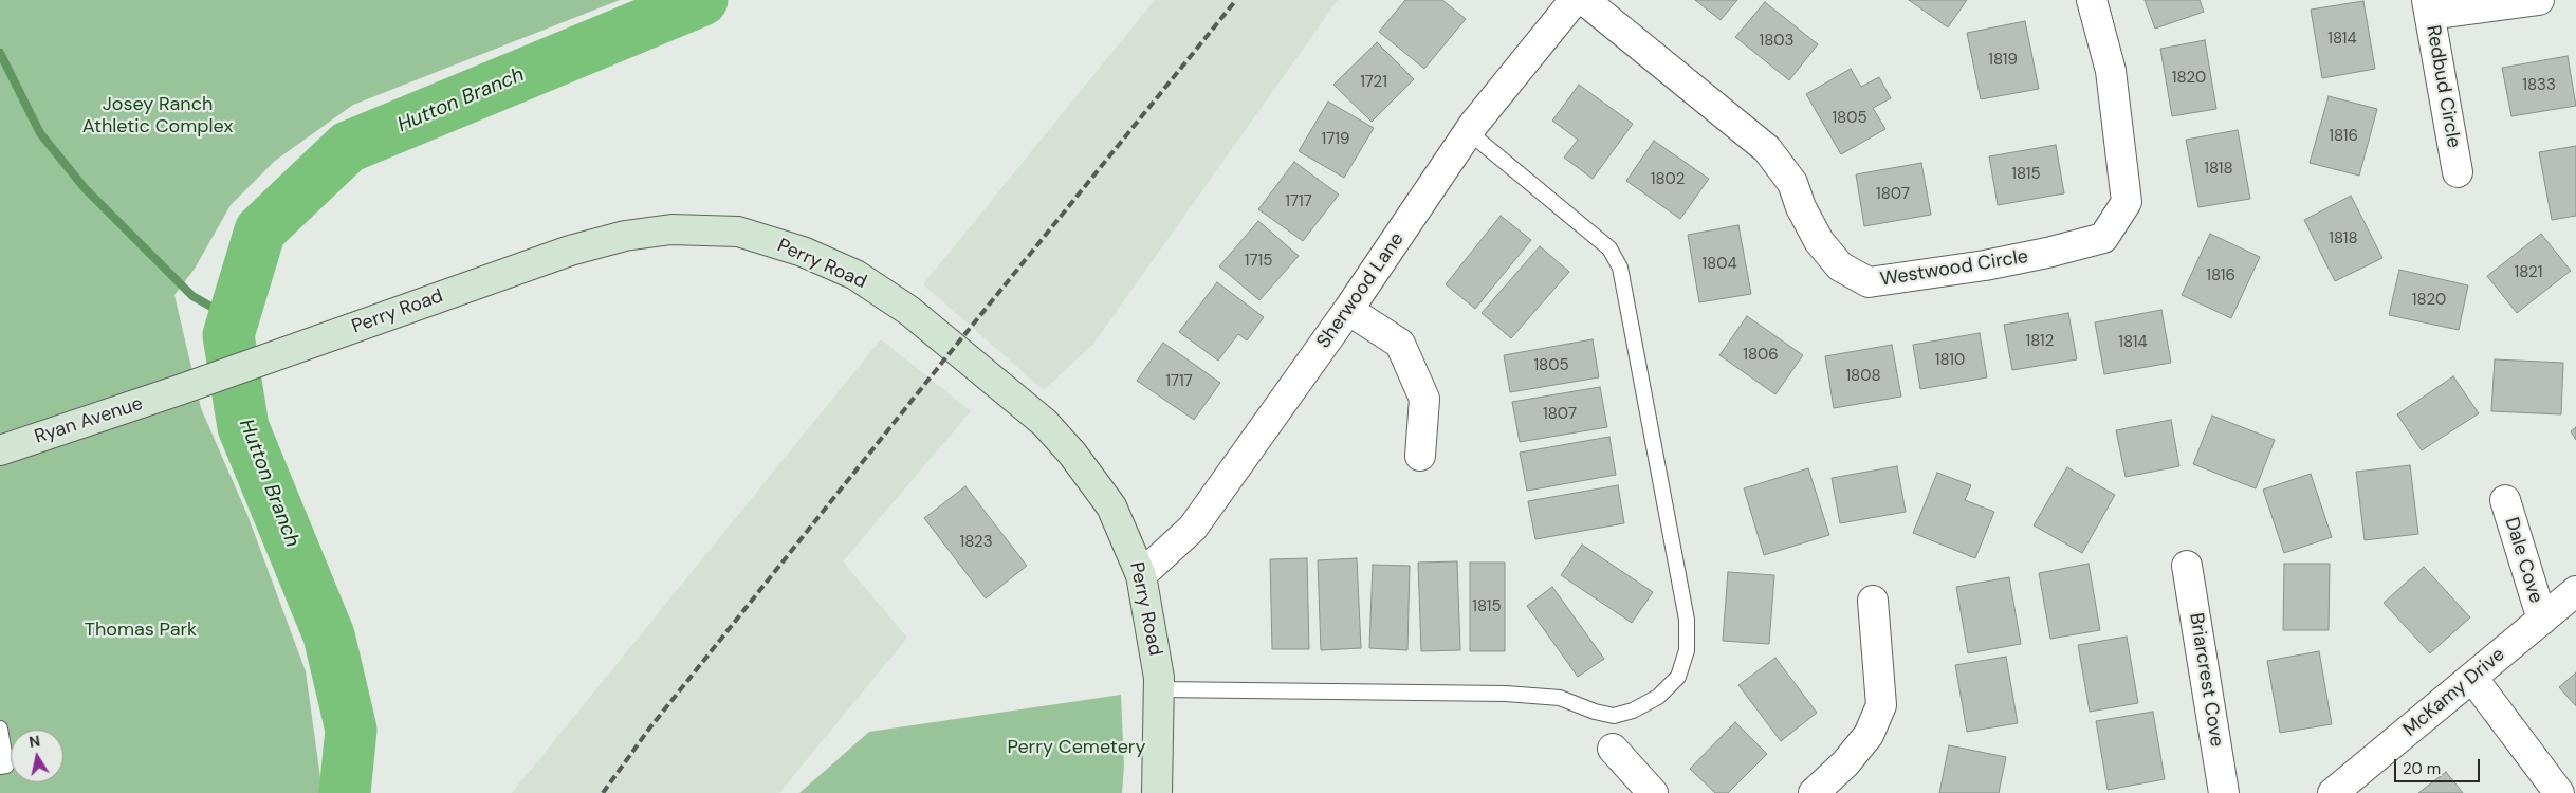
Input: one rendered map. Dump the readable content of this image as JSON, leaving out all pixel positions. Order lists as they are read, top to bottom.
{
  "streets": {
    "street": [
      "Redbud Circle",
      "Perry Road",
      "Westwood Circle",
      "Sherwood Lane",
      "Ryan Avenue",
      "Dale Cove",
      "Briarcrest Cove",
      "McKamy Drive"
    ]
  },
  "crossings": [
    ["Perry Road", "Sherwood Lane"],
    ["Perry Road", "Ryan Avenue"],
    ["Dale Cove", "McKamy Drive"]
  ],
  "water": ["Hutton Branch"],
  "parks": ["Josey Ranch Athletic Complex", "Thomas Park", "Perry Cemetery"],
  "house_numbers": [
    "1814",
    "1803",
    "1819",
    "1820",
    "1721",
    "1833",
    "1805",
    "1816",
    "1719",
    "1818",
    "1815",
    "1802",
    "1807",
    "1717",
    "1818",
    "1715",
    "1804",
    "1821",
    "1816",
    "1820",
    "1812",
    "1814",
    "1806",
    "1810",
    "1805",
    "1808",
    "1717",
    "1807",
    "1823",
    "1815"
  ],
  "scale_bar": "20 m",
  "north": "top"
}
